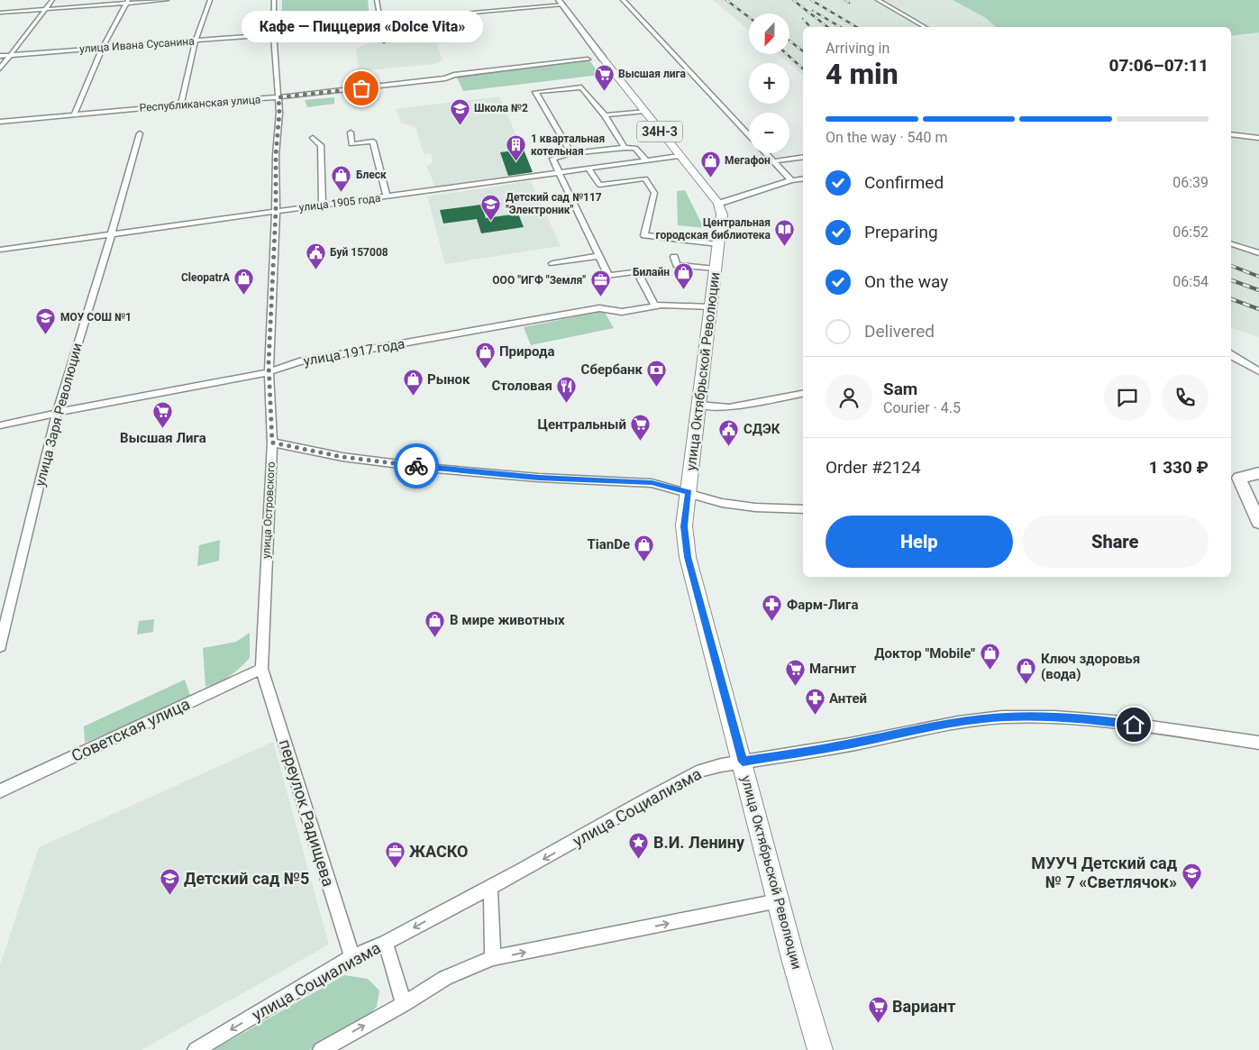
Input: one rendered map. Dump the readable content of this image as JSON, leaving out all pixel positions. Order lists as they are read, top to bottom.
{
  "streets": {
    "main road": ["34Н-3", "улица Октябрьской Революции"],
    "street": [
      "улица Ивана Сусанина",
      "Республиканская улица",
      "улица 1905 года",
      "улица 1917 года",
      "улица Заря Революции",
      "улица Островского",
      "Советская улица",
      "улица Социализма",
      "переулок Радищева"
    ]
  },
  "crossings": [
    ["улица Ивана Сусанина", "34Н-3"],
    ["улица Ивана Сусанина", "улица Островского"],
    ["Республиканская улица", "улица Островского"],
    ["34Н-3", "улица 1905 года"],
    ["34Н-3", "улица Октябрьской Революции"],
    ["улица 1905 года", "улица Заря Революции"],
    ["улица 1905 года", "улица Островского"],
    ["улица 1917 года", "улица Октябрьской Революции"],
    ["улица 1917 года", "улица Заря Революции"],
    ["улица 1917 года", "улица Островского"],
    ["улица Октябрьской Революции", "улица Социализма"],
    ["улица Островского", "Советская улица"],
    ["улица Островского", "переулок Радищева"],
    ["Советская улица", "переулок Радищева"],
    ["улица Социализма", "переулок Радищева"]
  ],
  "places": {
    "other": ["Кафе — Пиццерия «Dolce Vita»"],
    "supermarket": [
      "Высшая лига",
      "Высшая Лига",
      "Центральный",
      "Магнит",
      "Вариант"
    ],
    "school or university": [
      "Школа №2",
      "Детский сад №117 \"Электроник\"",
      "МОУ СОШ №1",
      "МУУЧ Детский сад № 7 «Светлячок»",
      "Детский сад №5"
    ],
    "building": ["1 квартальная котельная"],
    "shop": [
      "Мегафон",
      "Блеск",
      "Билайн",
      "CleopatrA",
      "Природа",
      "Рынок",
      "TianDe",
      "В мире животных",
      "Доктор \"Mobile\"",
      "Ключ здоровья (вода)"
    ],
    "library": ["Центральная городская библиотека"],
    "public building": ["Буй 157008", "СДЭК"],
    "office": ["ООО \"ИГФ \"Земля\"", "ЖАСКО"],
    "bank": ["Сбербанк"],
    "restaurant": ["Столовая"],
    "pharmacy": ["Фарм-Лига", "Антей"],
    "place": ["В.И. Ленину"]
  },
  "north": "bottom",
  "page": {
    "bubble": "Кафе — Пиццерия «Dolce Vita»",
    "map_buttons": ["+", "−"],
    "heading": ["4 min", "Arriving in", "07:06–07:11"],
    "panel": [
      "Sam",
      "Courier · 4.5",
      "Order #2124",
      "1 330 ₽"
    ],
    "bar": "On the way · 540 m",
    "list": [
      ["Confirmed", "06:39"],
      ["Preparing", "06:52"],
      ["On the way", "06:54"],
      "Delivered"
    ],
    "buttons": ["Help", "Share"]
  }
}
